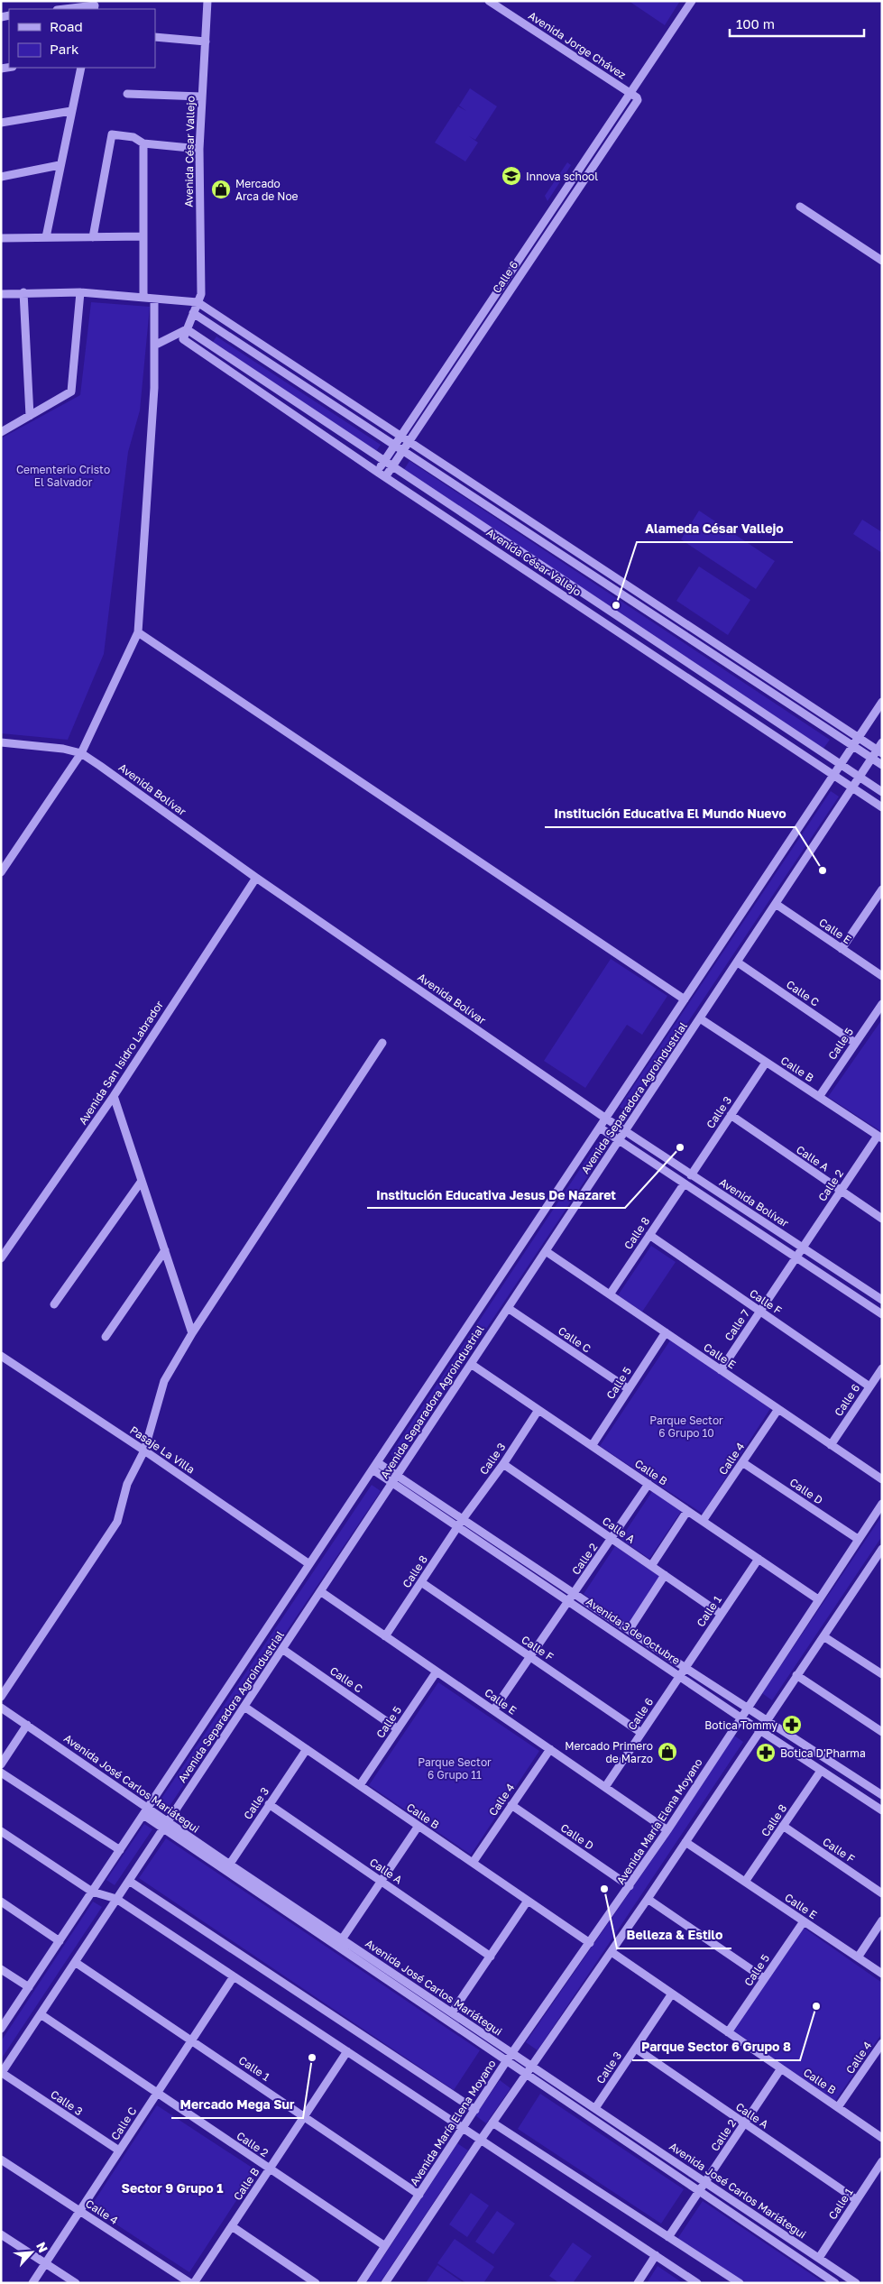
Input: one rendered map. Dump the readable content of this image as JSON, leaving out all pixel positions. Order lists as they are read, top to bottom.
{
  "streets": {
    "street": [
      "Avenida Jorge Chávez",
      "Avenida César Vallejo",
      "Calle 6",
      "Avenida Bolívar",
      "Calle E",
      "Calle C",
      "Calle 5",
      "Avenida San Isidro Labrador",
      "Calle B",
      "Avenida Separadora Agroindustrial",
      "Calle 3",
      "Calle A",
      "Calle 2",
      "Calle 8",
      "Calle F",
      "Calle 7",
      "Pasaje La Villa",
      "Calle 4",
      "Calle D",
      "Calle 1",
      "Avenida 3 de Octubre",
      "Avenida José Carlos Mariátegui",
      "Avenida María Elena Moyano"
    ]
  },
  "crossings": [
    ["Avenida Jorge Chávez", "Calle 6"],
    ["Avenida César Vallejo", "Calle 6"],
    ["Avenida César Vallejo", "Avenida Separadora Agroindustrial"],
    ["Calle 6", "Calle E"],
    ["Calle 6", "Calle F"],
    ["Calle 6", "Calle 1"],
    ["Calle 6", "Avenida 3 de Octubre"],
    ["Avenida Bolívar", "Avenida San Isidro Labrador"],
    ["Avenida Bolívar", "Avenida Separadora Agroindustrial"],
    ["Avenida Bolívar", "Calle 3"],
    ["Avenida Bolívar", "Calle 2"],
    ["Avenida Bolívar", "Calle 8"],
    ["Avenida Bolívar", "Calle 7"],
    ["Calle E", "Calle 5"],
    ["Calle E", "Avenida Separadora Agroindustrial"],
    ["Calle E", "Calle 8"],
    ["Calle E", "Calle 7"],
    ["Calle E", "Calle 4"],
    ["Calle E", "Avenida María Elena Moyano"],
    ["Calle C", "Calle 5"],
    ["Calle C", "Avenida Separadora Agroindustrial"],
    ["Calle C", "Calle 3"],
    ["Calle C", "Calle 2"],
    ["Calle C", "Calle 4"],
    ["Calle C", "Calle 1"],
    ["Calle 5", "Calle B"],
    ["Calle B", "Avenida Separadora Agroindustrial"],
    ["Calle B", "Calle 3"],
    ["Calle B", "Calle 2"],
    ["Calle B", "Calle 4"],
    ["Calle B", "Calle 1"],
    ["Calle B", "Avenida María Elena Moyano"],
    ["Avenida Separadora Agroindustrial", "Calle 3"],
    ["Avenida Separadora Agroindustrial", "Calle 2"],
    ["Avenida Separadora Agroindustrial", "Pasaje La Villa"],
    ["Avenida Separadora Agroindustrial", "Calle 1"],
    ["Avenida Separadora Agroindustrial", "Avenida 3 de Octubre"],
    ["Avenida Separadora Agroindustrial", "Avenida José Carlos Mariátegui"],
    ["Calle 3", "Calle A"],
    ["Calle 3", "Calle 8"],
    ["Calle 3", "Avenida 3 de Octubre"],
    ["Calle 3", "Avenida José Carlos Mariátegui"],
    ["Calle A", "Calle 2"],
    ["Calle A", "Calle 1"],
    ["Calle 2", "Calle 7"],
    ["Calle 2", "Avenida 3 de Octubre"],
    ["Calle 2", "Avenida José Carlos Mariátegui"],
    ["Calle 2", "Avenida María Elena Moyano"],
    ["Calle 8", "Calle F"],
    ["Calle 8", "Avenida 3 de Octubre"],
    ["Calle F", "Calle 7"],
    ["Calle 4", "Calle D"],
    ["Calle D", "Avenida María Elena Moyano"],
    ["Calle 1", "Avenida 3 de Octubre"],
    ["Calle 1", "Avenida José Carlos Mariátegui"],
    ["Calle 1", "Avenida María Elena Moyano"],
    ["Avenida 3 de Octubre", "Avenida María Elena Moyano"],
    ["Avenida José Carlos Mariátegui", "Avenida María Elena Moyano"]
  ],
  "districts": ["Sector 9 Grupo 1"],
  "parks": ["Cementerio Cristo El Salvador", "Parque Sector 6 Grupo 10", "Parque Sector 6 Grupo 11"],
  "places": {
    "school or university": ["Innova school"],
    "shop": ["Mercado Arca de Noe", "Mercado Primero de Marzo"],
    "other": [
      "Alameda César Vallejo",
      "Institución Educativa El Mundo Nuevo",
      "Institución Educativa Jesus De Nazaret",
      "Belleza & Estilo",
      "Parque Sector 6 Grupo 8",
      "Mercado Mega Sur"
    ],
    "pharmacy": ["Botica Tommy", "Botica D'Pharma"]
  },
  "legend": ["Road", "Park"],
  "scale_bar": "100 m",
  "north": "top right"
}
